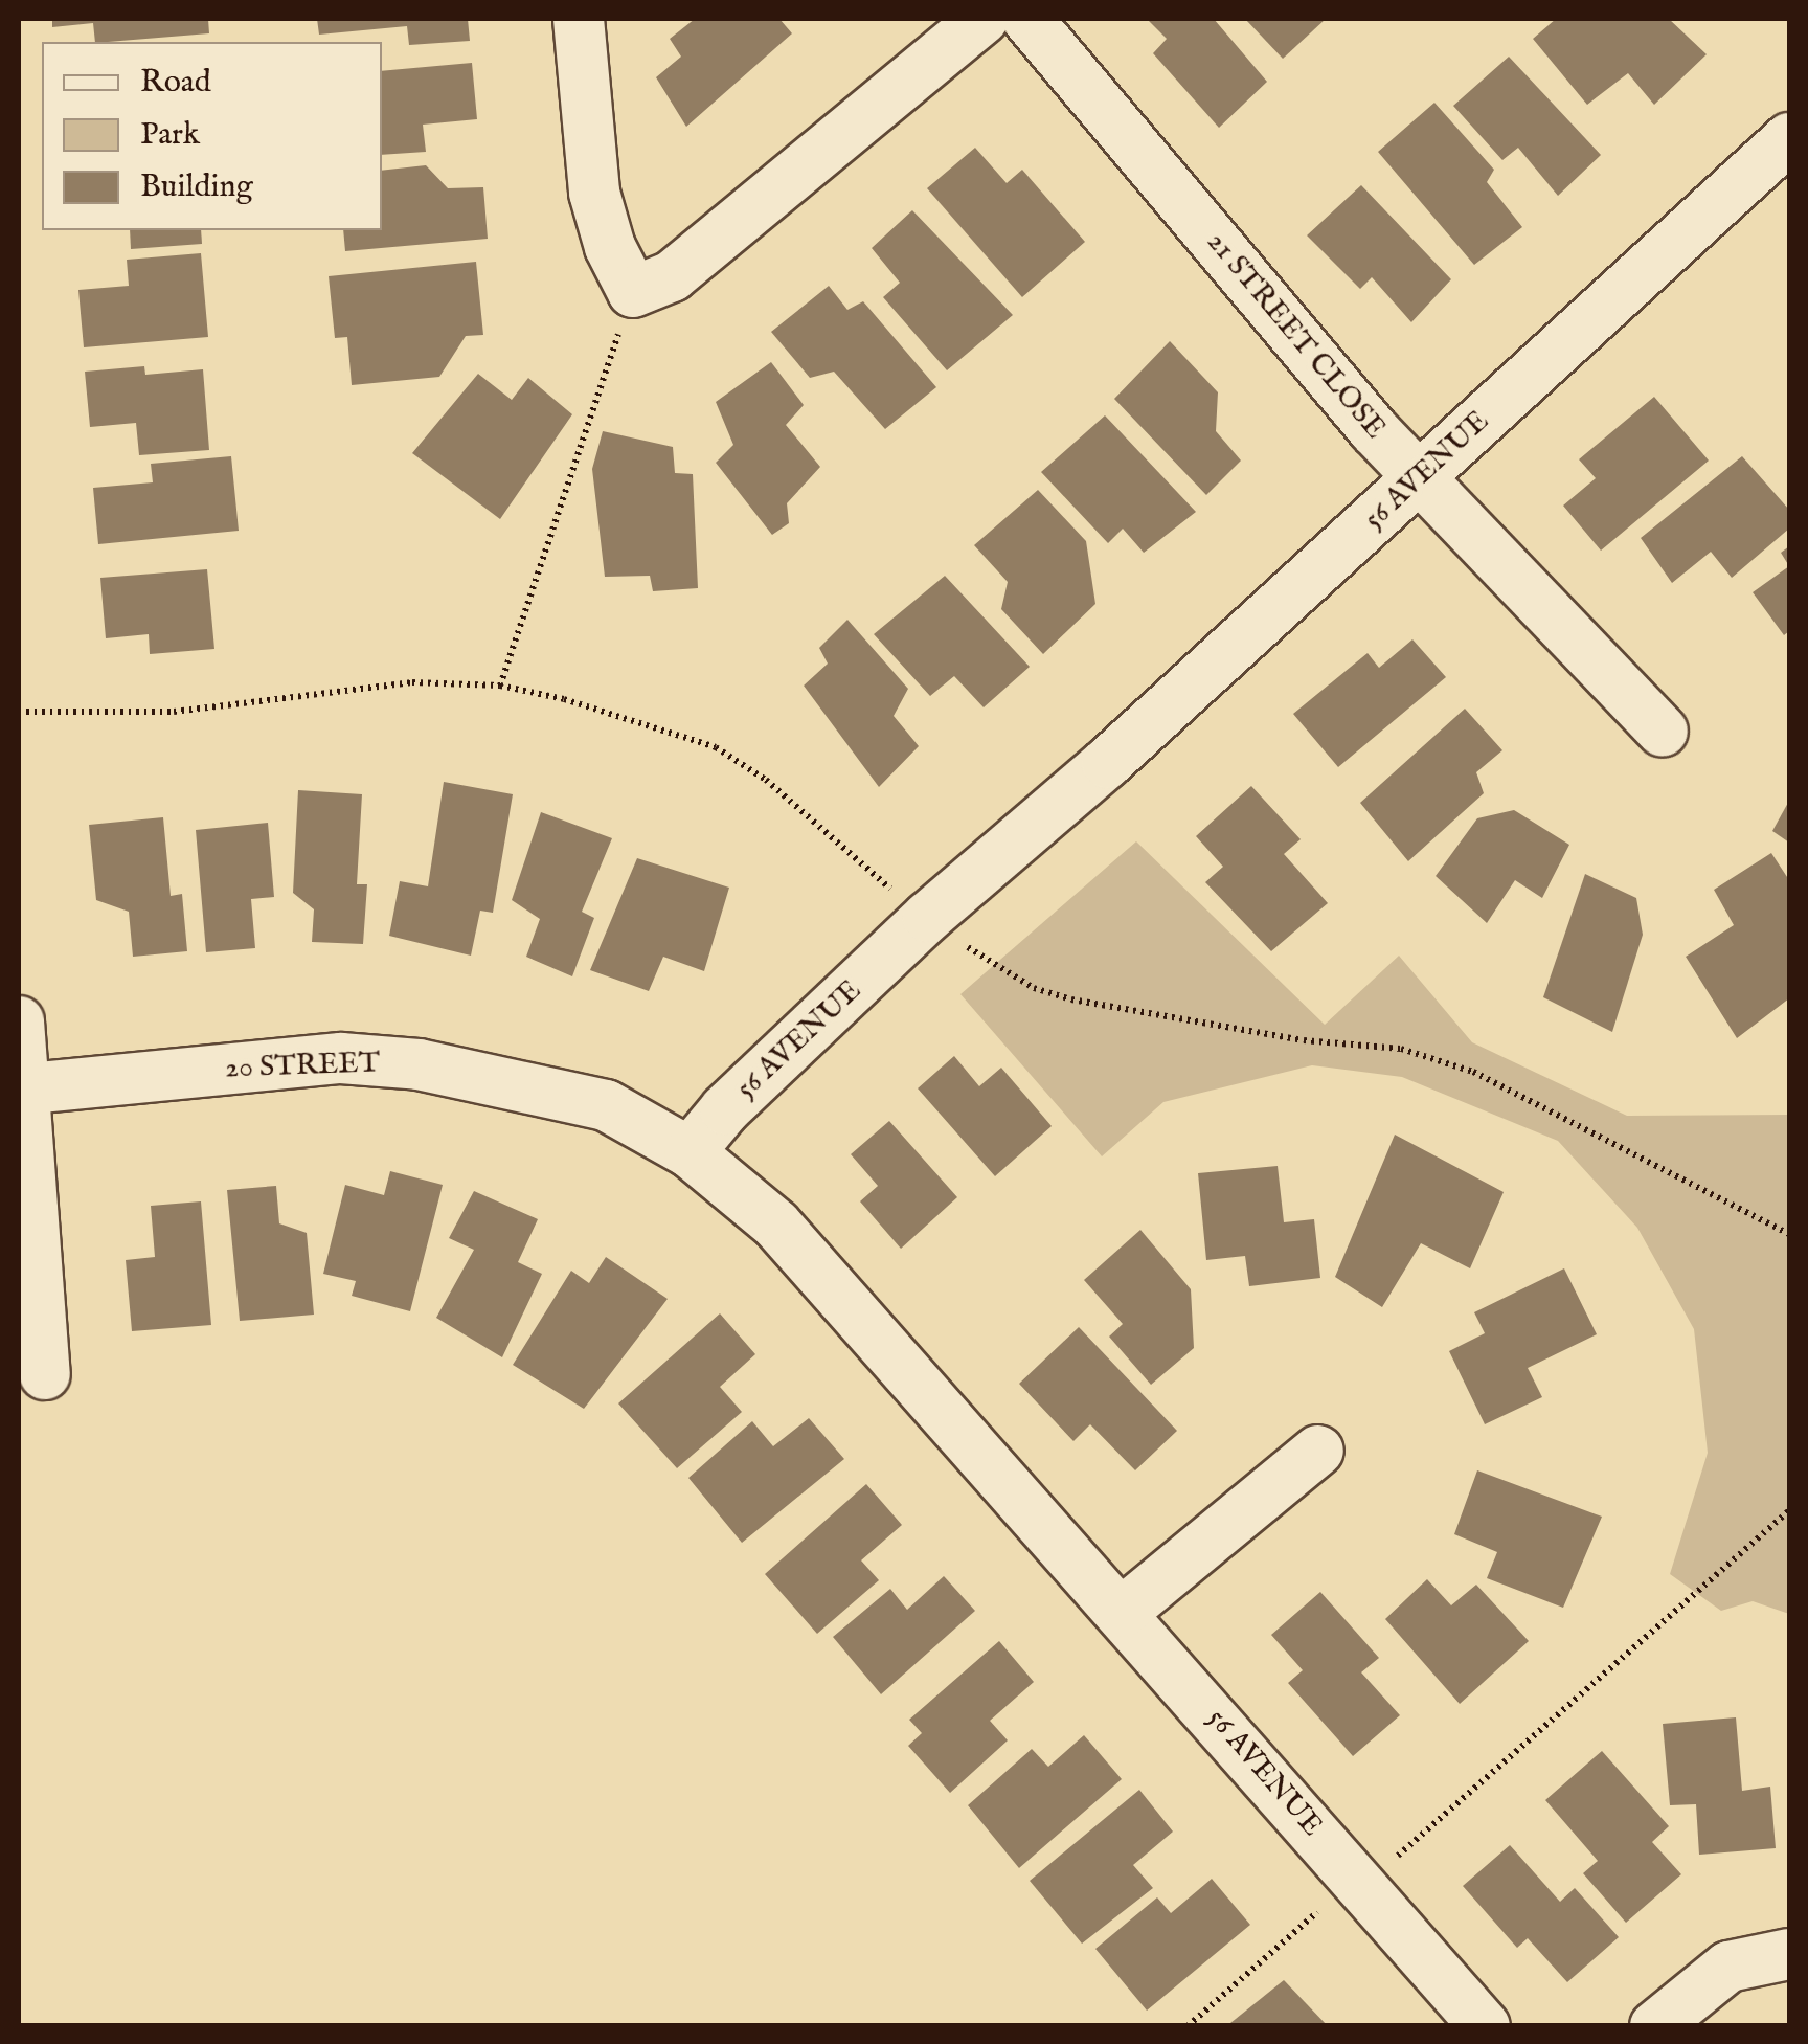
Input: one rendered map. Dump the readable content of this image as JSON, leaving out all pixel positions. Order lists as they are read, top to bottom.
{
  "streets": {
    "street": ["21 STREET CLOSE", "56 AVENUE", "20 STREET"]
  },
  "crossings": [
    ["21 STREET CLOSE", "56 AVENUE"],
    ["56 AVENUE", "20 STREET"]
  ],
  "legend": ["Road", "Park", "Building"]
}
